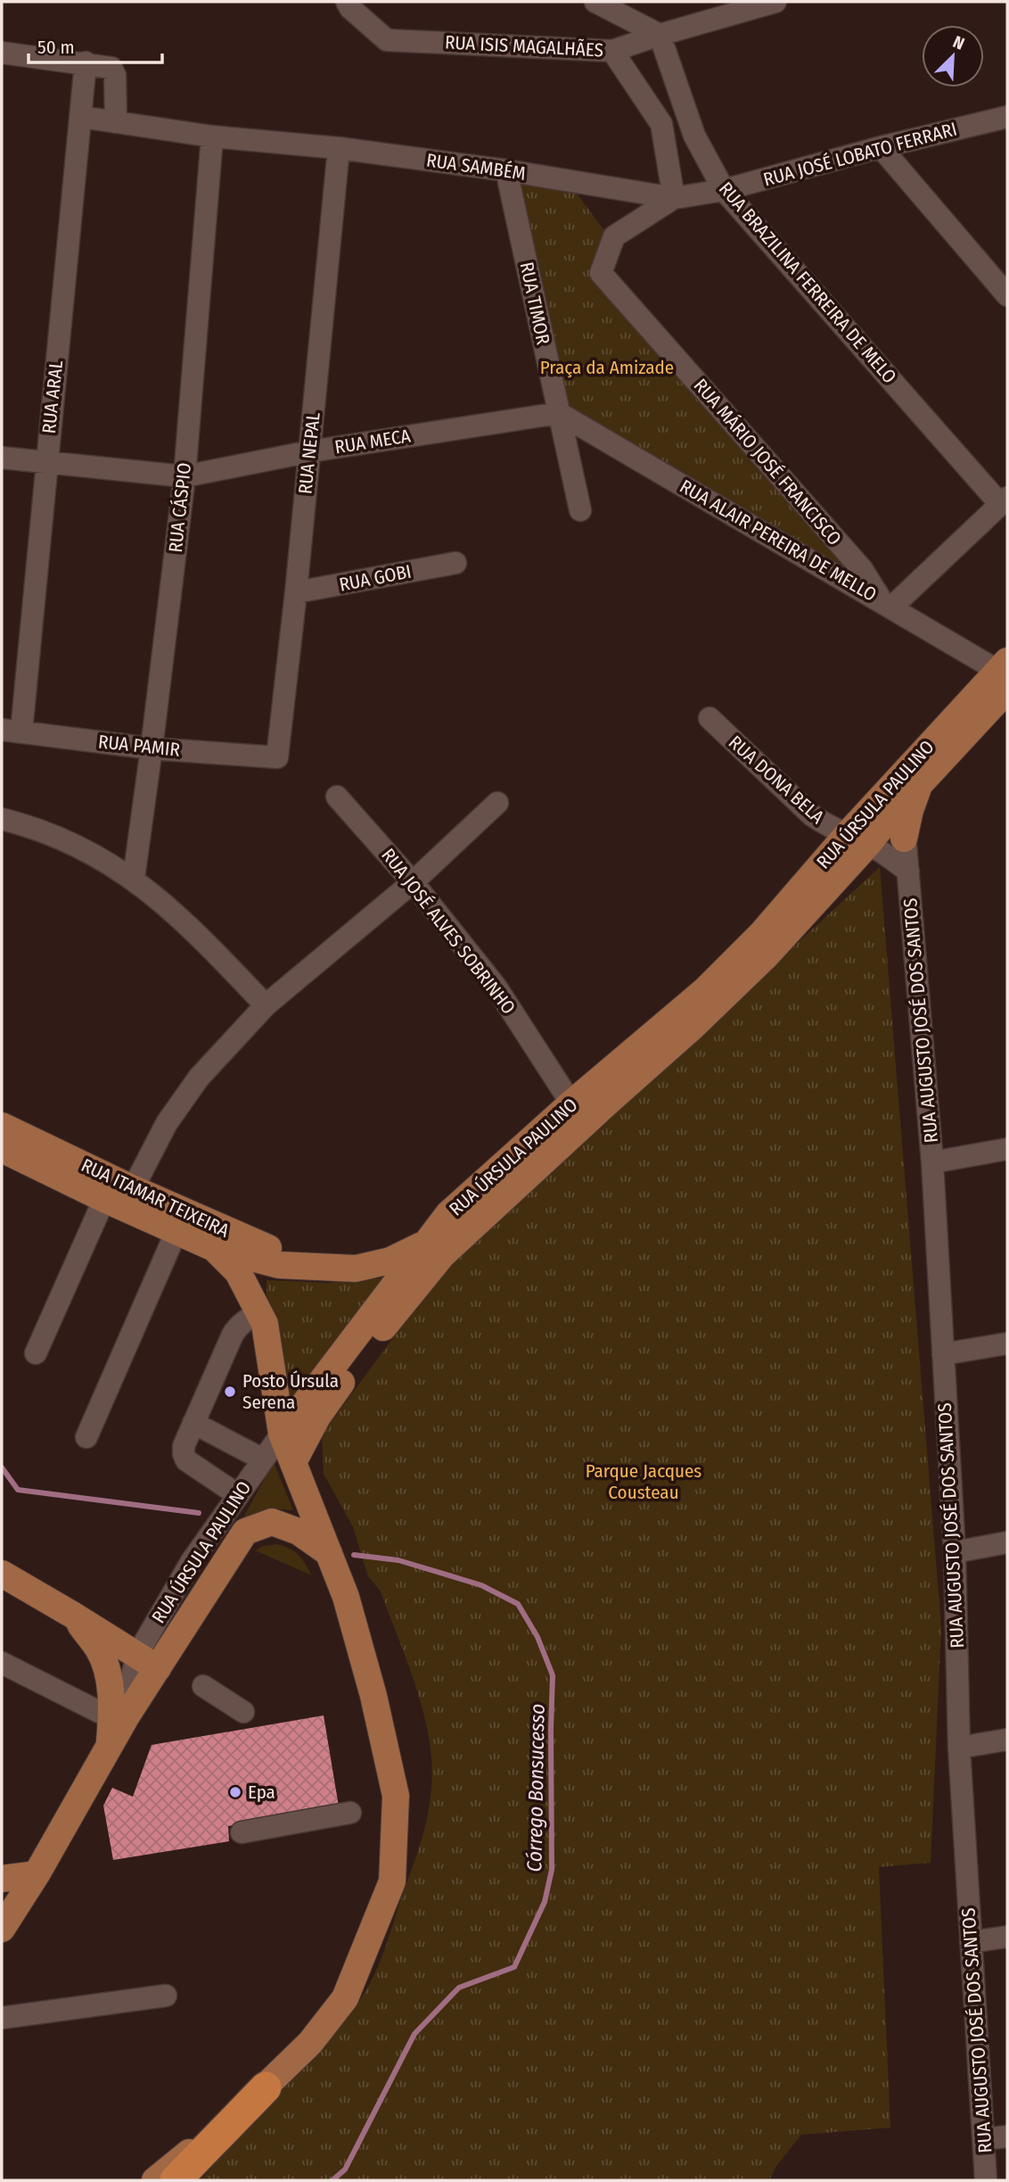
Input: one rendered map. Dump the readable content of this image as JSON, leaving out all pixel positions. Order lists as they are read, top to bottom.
{
  "streets": {
    "main road": ["RUA ÚRSULA PAULINO", "RUA ITAMAR TEIXEIRA"],
    "street": [
      "RUA ISIS MAGALHÃES",
      "RUA JOSÉ LOBATO FERRARI",
      "RUA SAMBÉM",
      "RUA BRAZILINA FERREIRA DE MELO",
      "RUA TIMOR",
      "RUA ARAL",
      "RUA MECA",
      "RUA NEPAL",
      "RUA MÁRIO JOSÉ FRANCISCO",
      "RUA CÁSPIO",
      "RUA ALAIR PEREIRA DE MELLO",
      "RUA GOBI",
      "RUA PAMIR",
      "RUA DONA BELA",
      "RUA JOSÉ ALVES SOBRINHO",
      "RUA AUGUSTO JOSÉ DOS SANTOS"
    ]
  },
  "crossings": [
    ["RUA ISIS MAGALHÃES", "RUA BRAZILINA FERREIRA DE MELO"],
    ["RUA JOSÉ LOBATO FERRARI", "RUA SAMBÉM"],
    ["RUA JOSÉ LOBATO FERRARI", "RUA BRAZILINA FERREIRA DE MELO"],
    ["RUA JOSÉ LOBATO FERRARI", "RUA MÁRIO JOSÉ FRANCISCO"],
    ["RUA SAMBÉM", "RUA TIMOR"],
    ["RUA SAMBÉM", "RUA ARAL"],
    ["RUA SAMBÉM", "RUA NEPAL"],
    ["RUA SAMBÉM", "RUA CÁSPIO"],
    ["RUA TIMOR", "RUA MECA"],
    ["RUA TIMOR", "RUA ALAIR PEREIRA DE MELLO"],
    ["RUA ARAL", "RUA MECA"],
    ["RUA ARAL", "RUA PAMIR"],
    ["RUA MECA", "RUA NEPAL"],
    ["RUA MECA", "RUA CÁSPIO"],
    ["RUA MECA", "RUA ALAIR PEREIRA DE MELLO"],
    ["RUA NEPAL", "RUA GOBI"],
    ["RUA NEPAL", "RUA PAMIR"],
    ["RUA MÁRIO JOSÉ FRANCISCO", "RUA ALAIR PEREIRA DE MELLO"],
    ["RUA CÁSPIO", "RUA PAMIR"],
    ["RUA ALAIR PEREIRA DE MELLO", "RUA ÚRSULA PAULINO"],
    ["RUA DONA BELA", "RUA ÚRSULA PAULINO"],
    ["RUA DONA BELA", "RUA AUGUSTO JOSÉ DOS SANTOS"],
    ["RUA ÚRSULA PAULINO", "RUA JOSÉ ALVES SOBRINHO"],
    ["RUA ÚRSULA PAULINO", "RUA AUGUSTO JOSÉ DOS SANTOS"],
    ["RUA ÚRSULA PAULINO", "RUA ITAMAR TEIXEIRA"]
  ],
  "water": ["Córrego Bonsucesso"],
  "parks": ["Praça da Amizade", "Parque Jacques Cousteau"],
  "places": ["Posto Úrsula Serena", "Epa"],
  "scale_bar": "50 m",
  "north": "top right"
}
